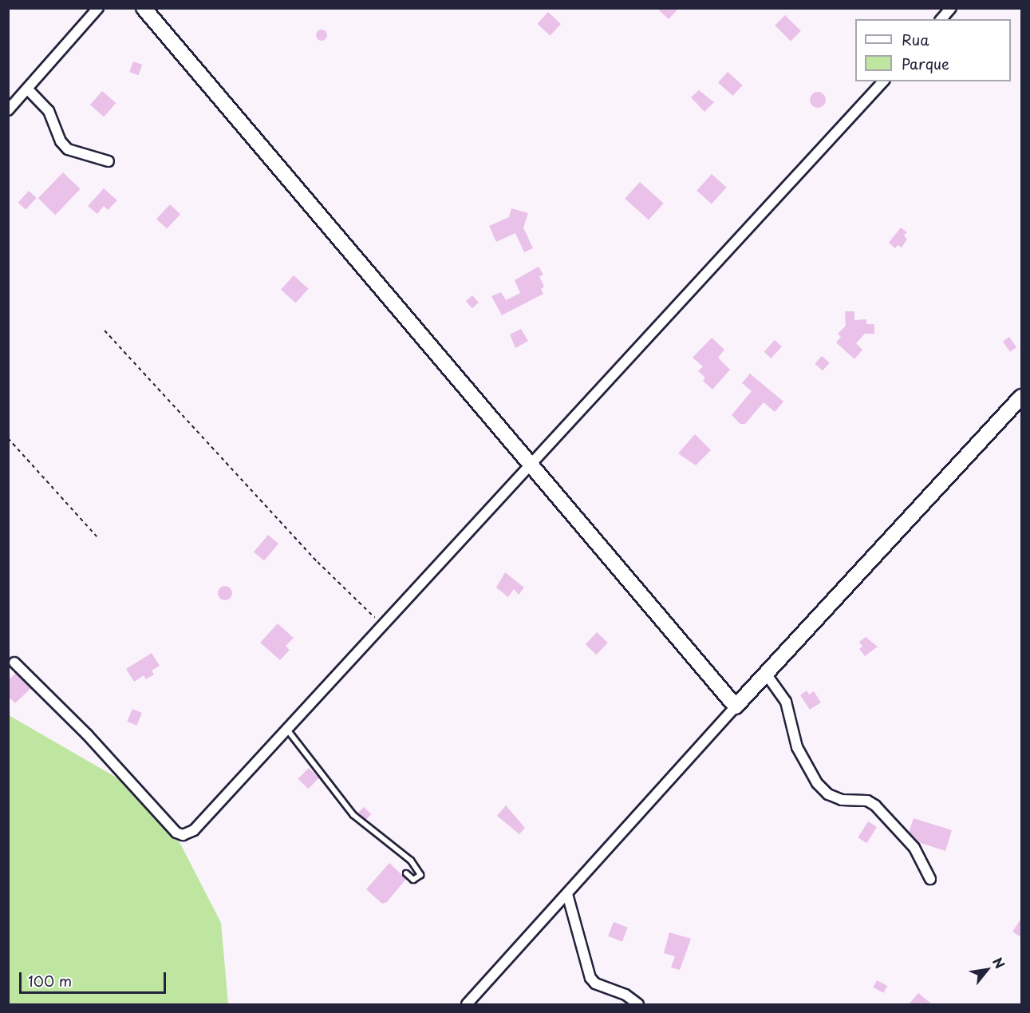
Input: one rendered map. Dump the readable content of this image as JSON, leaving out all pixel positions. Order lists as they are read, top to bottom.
{
  "legend": ["Rua", "Parque"],
  "scale_bar": "100 m",
  "north": "top right"
}
